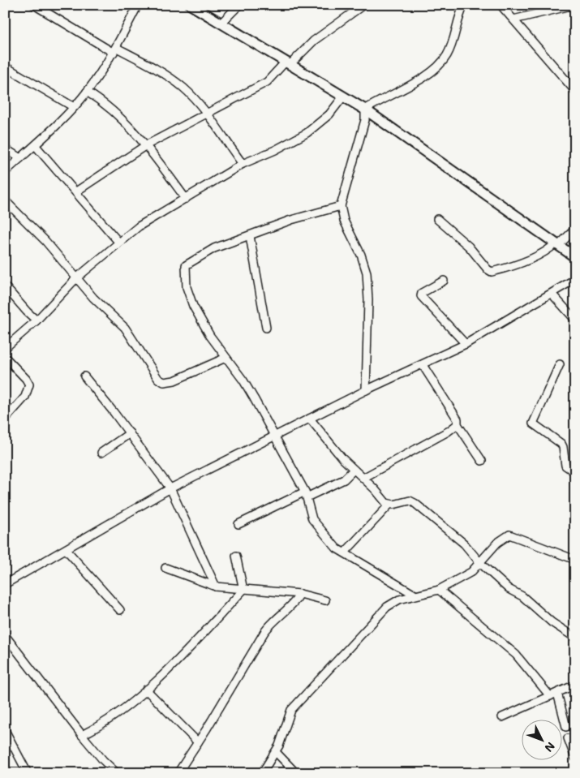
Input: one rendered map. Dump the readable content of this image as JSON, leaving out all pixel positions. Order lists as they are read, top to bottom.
{
  "north": "bottom right"
}
